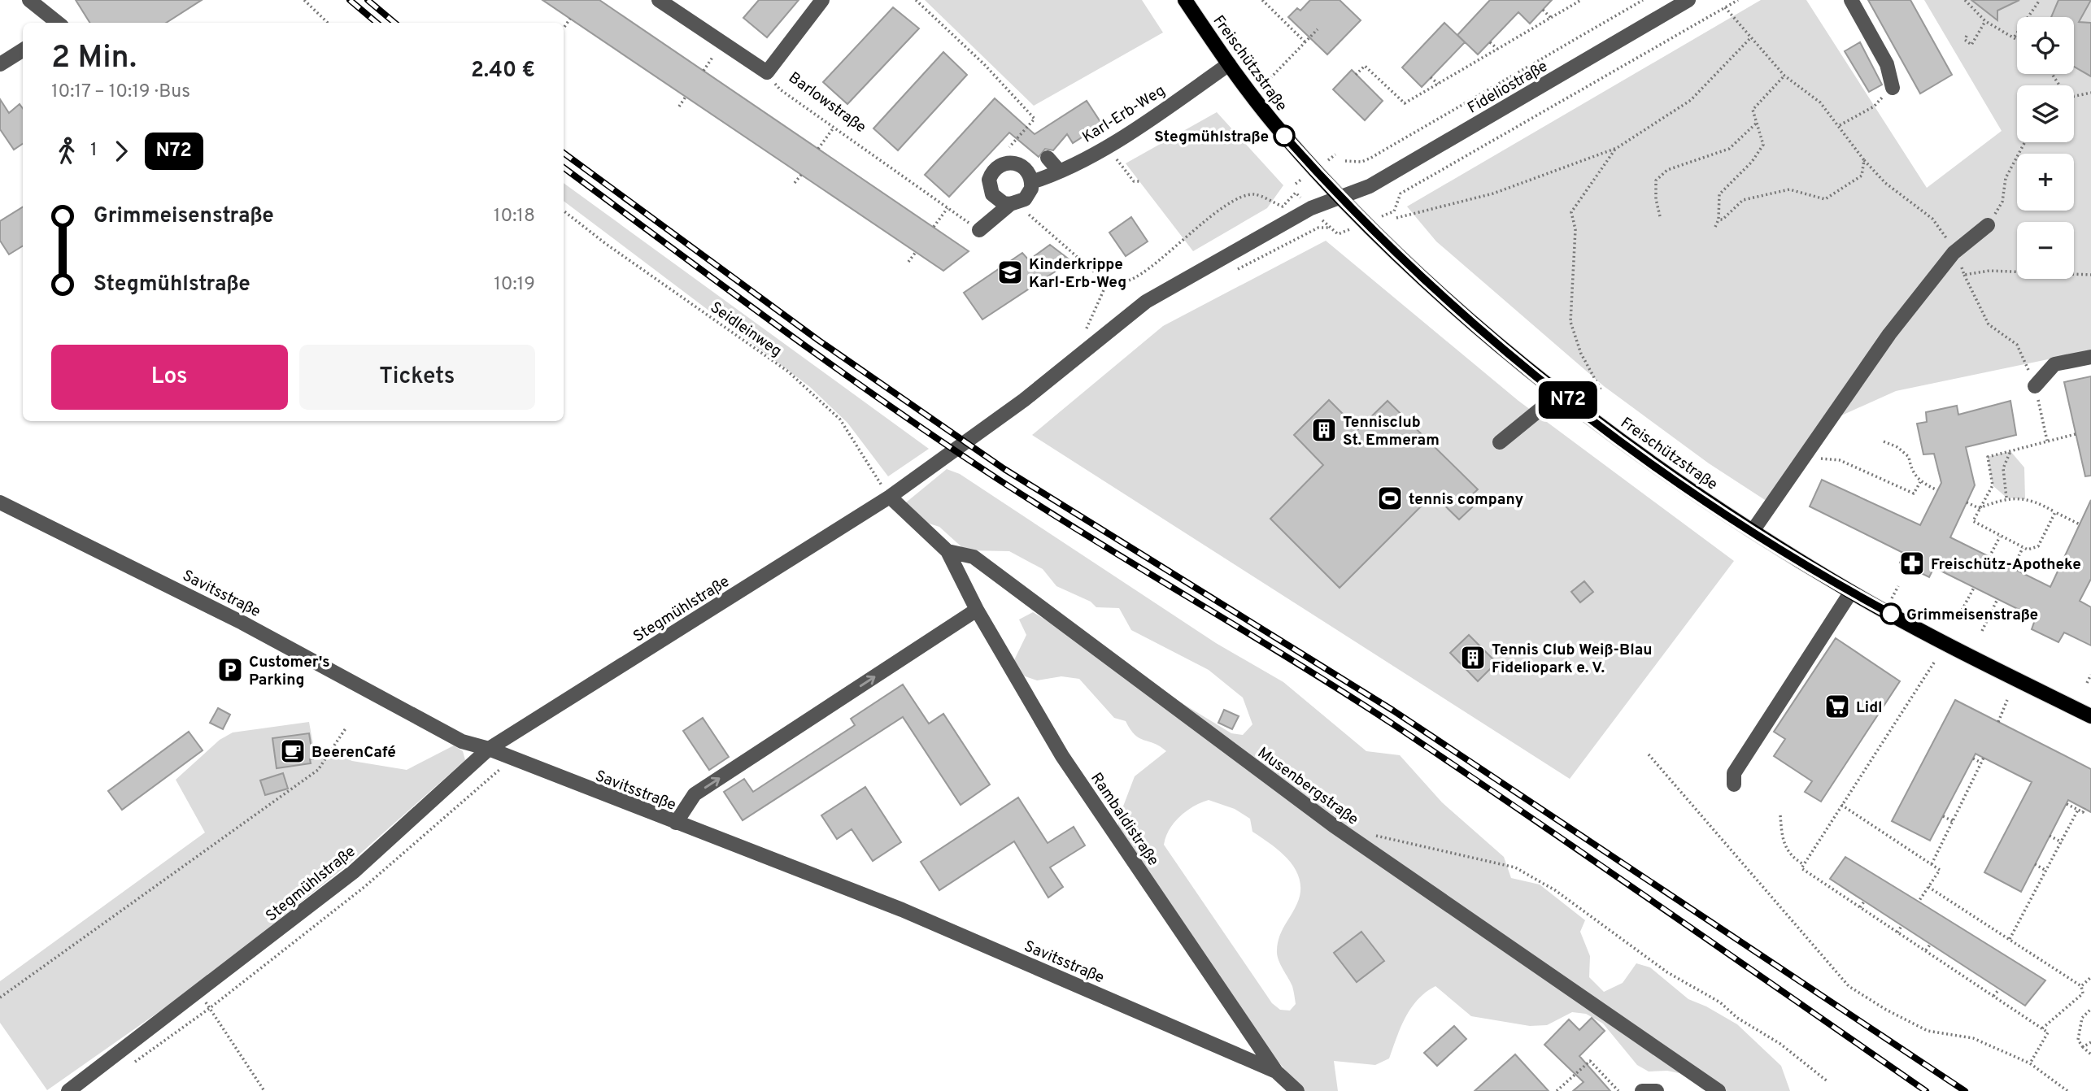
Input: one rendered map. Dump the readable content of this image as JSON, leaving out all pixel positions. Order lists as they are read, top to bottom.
{
  "streets": {
    "main road": ["Freischützstraße"],
    "street": [
      "Fideliostraße",
      "Barlowstraße",
      "Karl-Erb-Weg",
      "Savitsstraße",
      "Stegmühlstraße",
      "Musenbergstraße",
      "Rambaldistraße"
    ],
    "path": ["Seidleinweg"]
  },
  "crossings": [
    ["Freischützstraße", "Fideliostraße"],
    ["Freischützstraße", "Karl-Erb-Weg"],
    ["Freischützstraße", "Stegmühlstraße"],
    ["Fideliostraße", "Stegmühlstraße"],
    ["Seidleinweg", "Stegmühlstraße"],
    ["Seidleinweg", "Musenbergstraße"],
    ["Savitsstraße", "Stegmühlstraße"],
    ["Savitsstraße", "Rambaldistraße"],
    ["Stegmühlstraße", "Musenbergstraße"],
    ["Musenbergstraße", "Rambaldistraße"]
  ],
  "places": {
    "other": ["Stegmühlstraße", "Grimmeisenstraße"],
    "school or university": ["Kinderkrippe Karl-Erb-Weg"],
    "building": ["Tennisclub St. Emmeram", "Tennis Club Weiß-Blau Fideliopark e. V."],
    "sports": ["tennis company"],
    "pharmacy": ["Freischütz-Apotheke"],
    "parking": ["Customer's Parking"],
    "supermarket": ["Lidl"],
    "cafe": ["BeerenCafé"]
  },
  "lines": ["bus line N72"],
  "page": {
    "on_map": "N72",
    "map_buttons": ["+", "−"],
    "heading": ["2 Min.", "10:17 – 10:19 · Bus", "2.40 €"],
    "legs": ["1", "N72"],
    "list": [
      {
        "name": "Grimmeisenstraße",
        "value": "10:18"
      },
      {
        "name": "Stegmühlstraße",
        "value": "10:19"
      }
    ],
    "buttons": ["Los", "Tickets"]
  }
}
